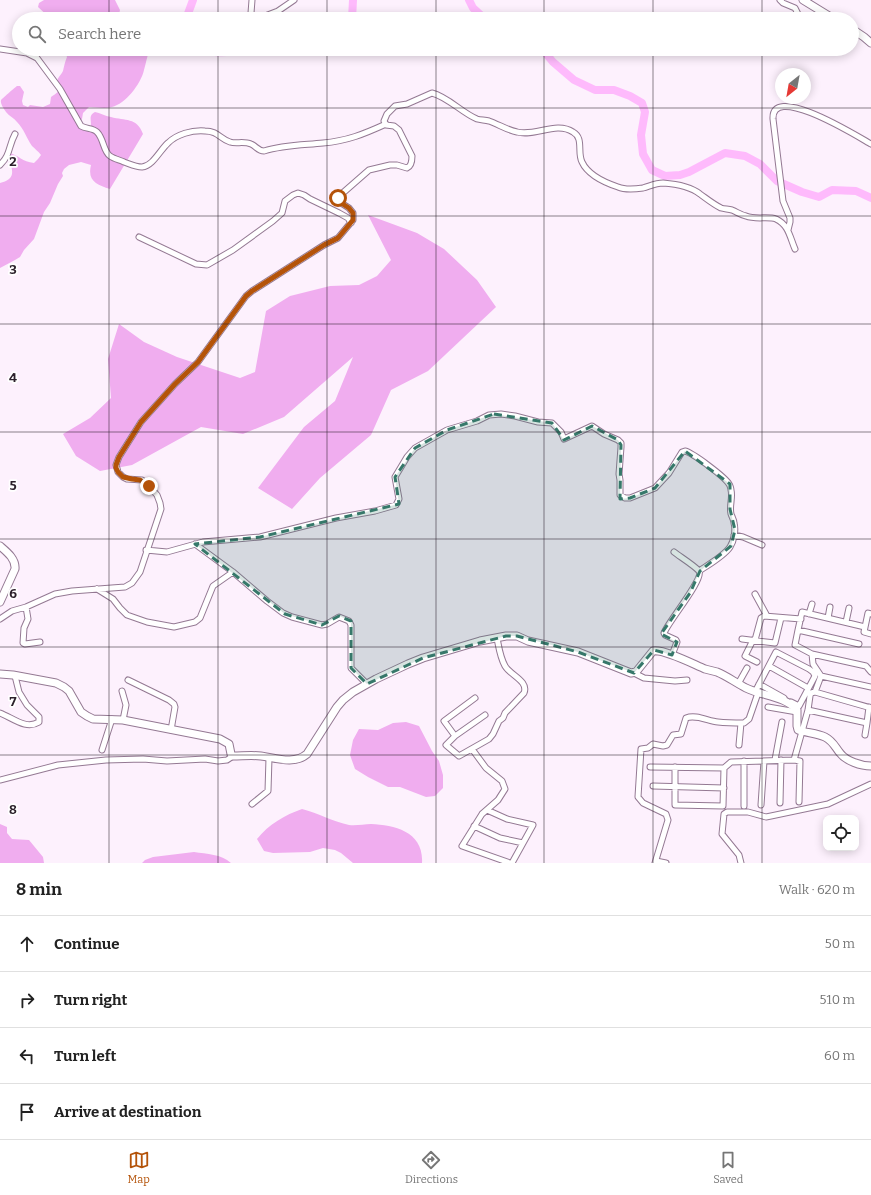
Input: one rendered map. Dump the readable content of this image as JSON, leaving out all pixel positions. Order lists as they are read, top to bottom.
{
  "north": "bottom left",
  "page": {
    "search": "Search here",
    "heading": ["8 min", "Walk · 620 m"],
    "list": [
      ["Continue", "50 m"],
      ["Turn right", "510 m"],
      ["Turn left", "60 m"],
      "Arrive at destination"
    ],
    "nav": ["Map", "Directions", "Saved"]
  },
  "grid": {
    "rows": [
      "2",
      "3",
      "4",
      "5",
      "6",
      "7",
      "8"
    ]
  }
}
